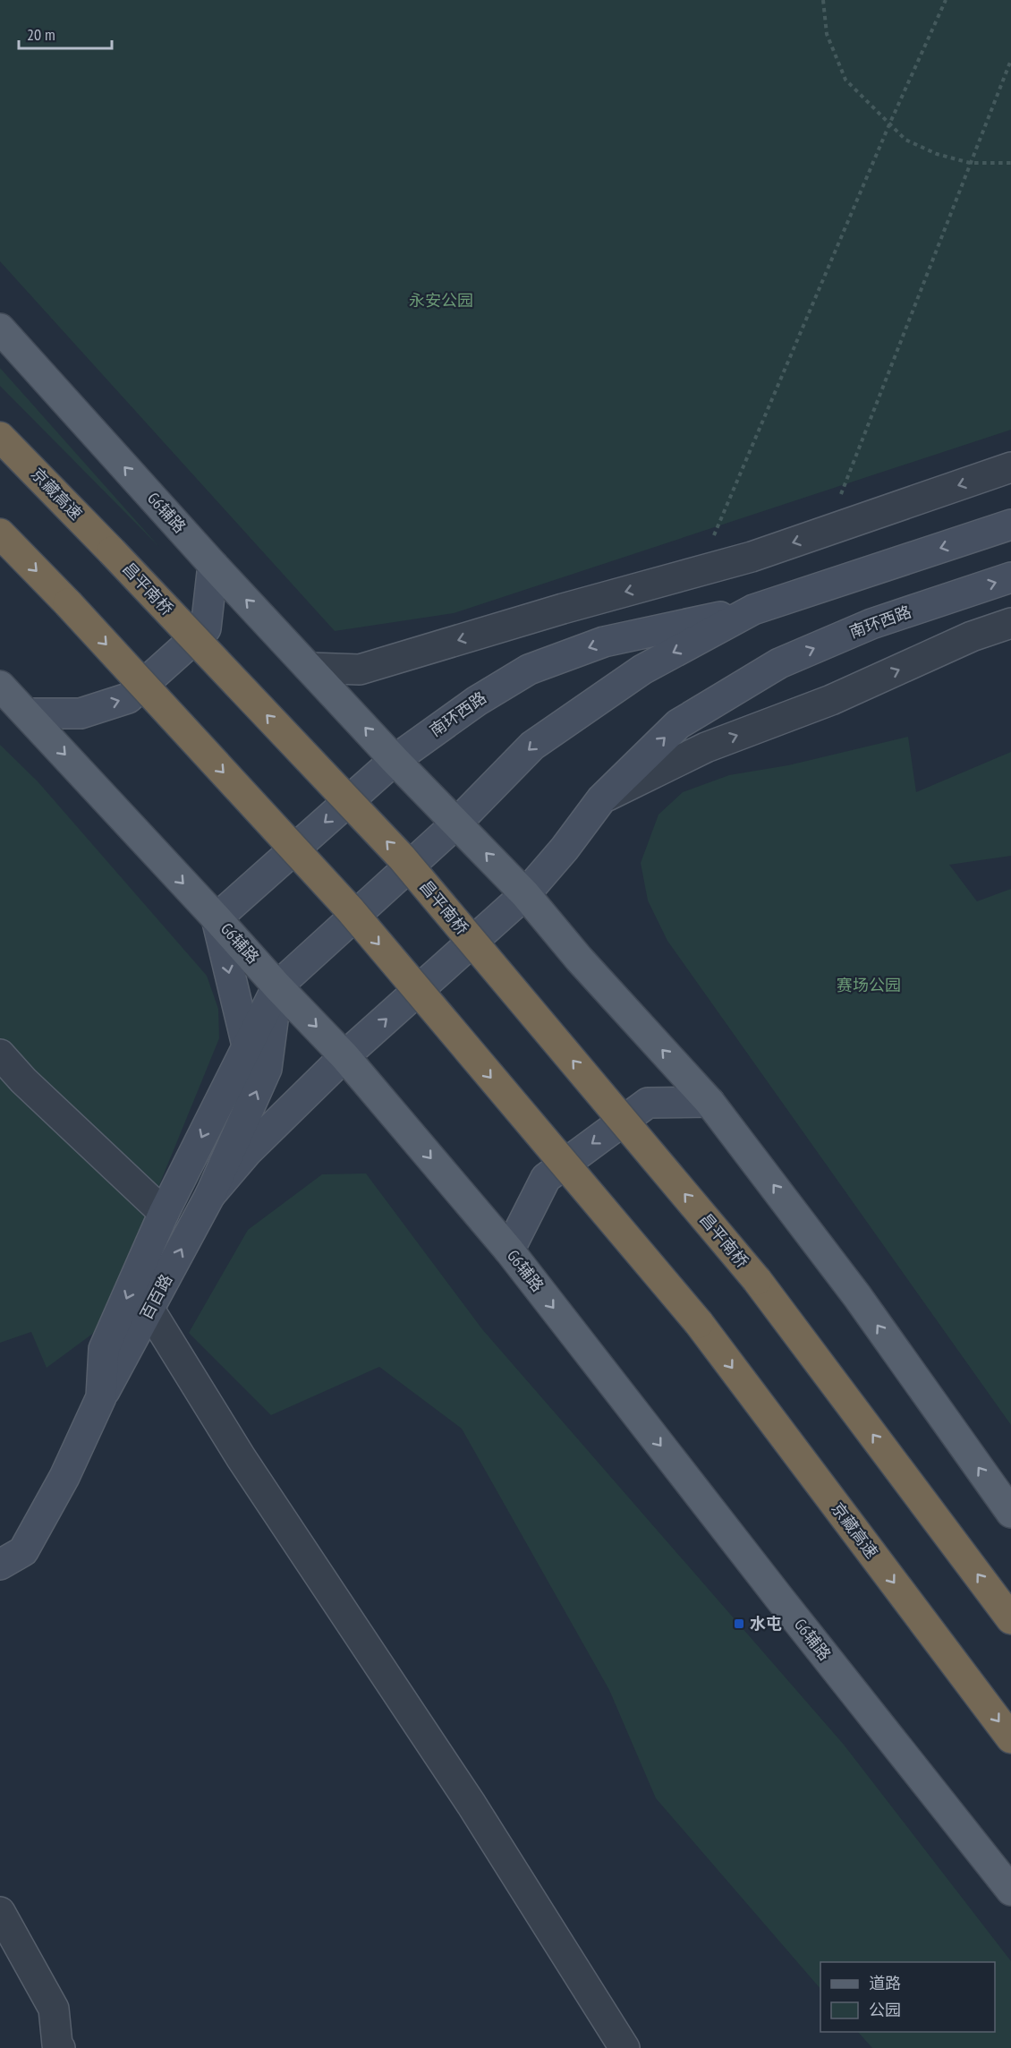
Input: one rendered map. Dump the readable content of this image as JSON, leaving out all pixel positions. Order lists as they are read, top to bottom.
{
  "streets": {
    "highway": ["京藏高速", "昌平南桥"],
    "main road": ["G6辅路", "南环西路", "百百路"]
  },
  "crossings": [
    ["京藏高速", "昌平南桥"],
    ["G6辅路", "南环西路"],
    ["G6辅路", "百百路"],
    ["南环西路", "百百路"]
  ],
  "one_way": ["京藏高速", "昌平南桥"],
  "parks": ["永安公园", "赛场公园"],
  "places": {
    "transit": ["水屯"]
  },
  "legend": ["道路", "公园"],
  "scale_bar": "20 m"
}
